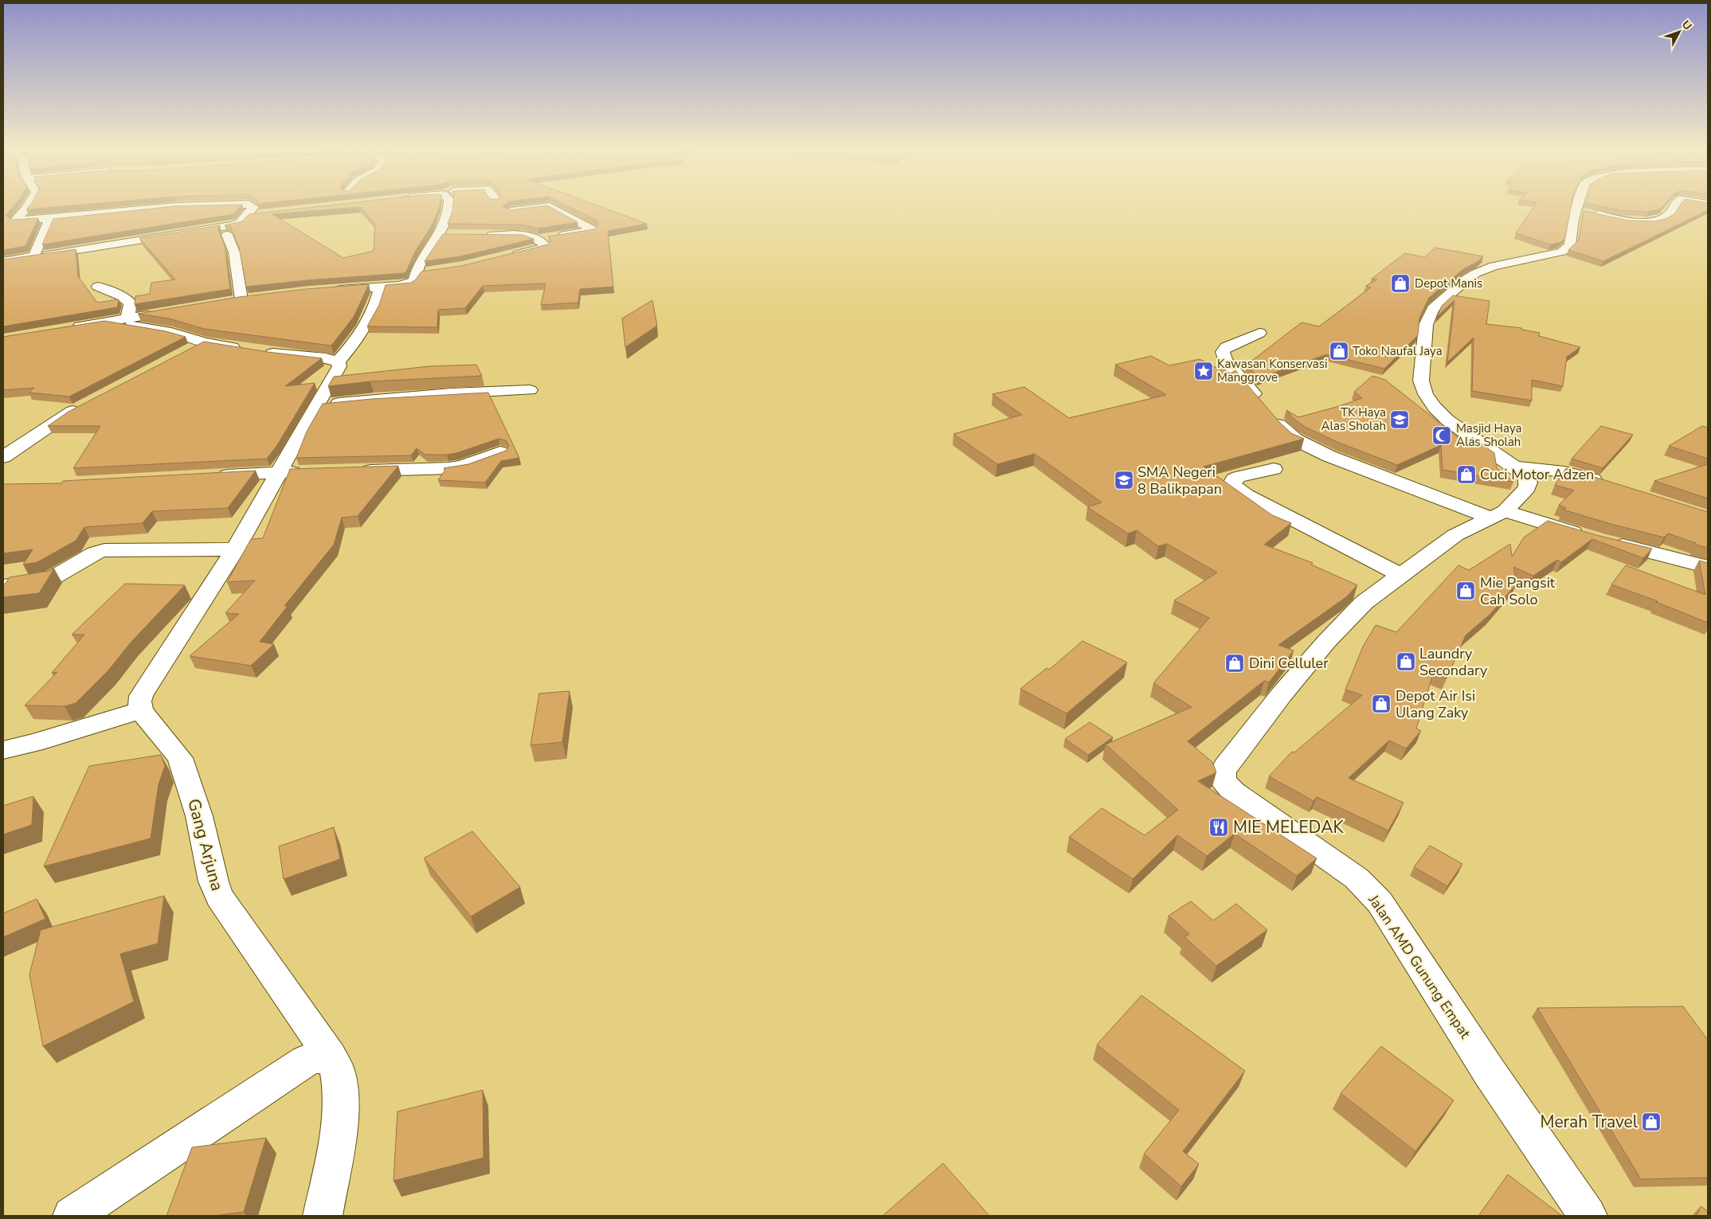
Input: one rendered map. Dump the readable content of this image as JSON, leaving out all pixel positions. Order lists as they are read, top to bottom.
{
  "streets": {
    "street": ["Gang Arjuna", "Jalan AMD Gunung Empat"]
  },
  "places": {
    "shop": [
      "Depot Manis",
      "Toko Naufal Jaya",
      "Cuci Motor Adzen",
      "Mie Pangsit Cah Solo",
      "Laundry Secondary",
      "Dini Celluler",
      "Depot Air Isi Ulang Zaky",
      "Merah Travel"
    ],
    "place": ["Kawasan Konservasi Manggrove"],
    "school or university": ["TK Haya Alas Sholah", "SMA Negeri 8 Balikpapan"],
    "mosque": ["Masjid Haya Alas Sholah"],
    "restaurant": ["MIE MELEDAK"]
  },
  "north": "top right"
}
